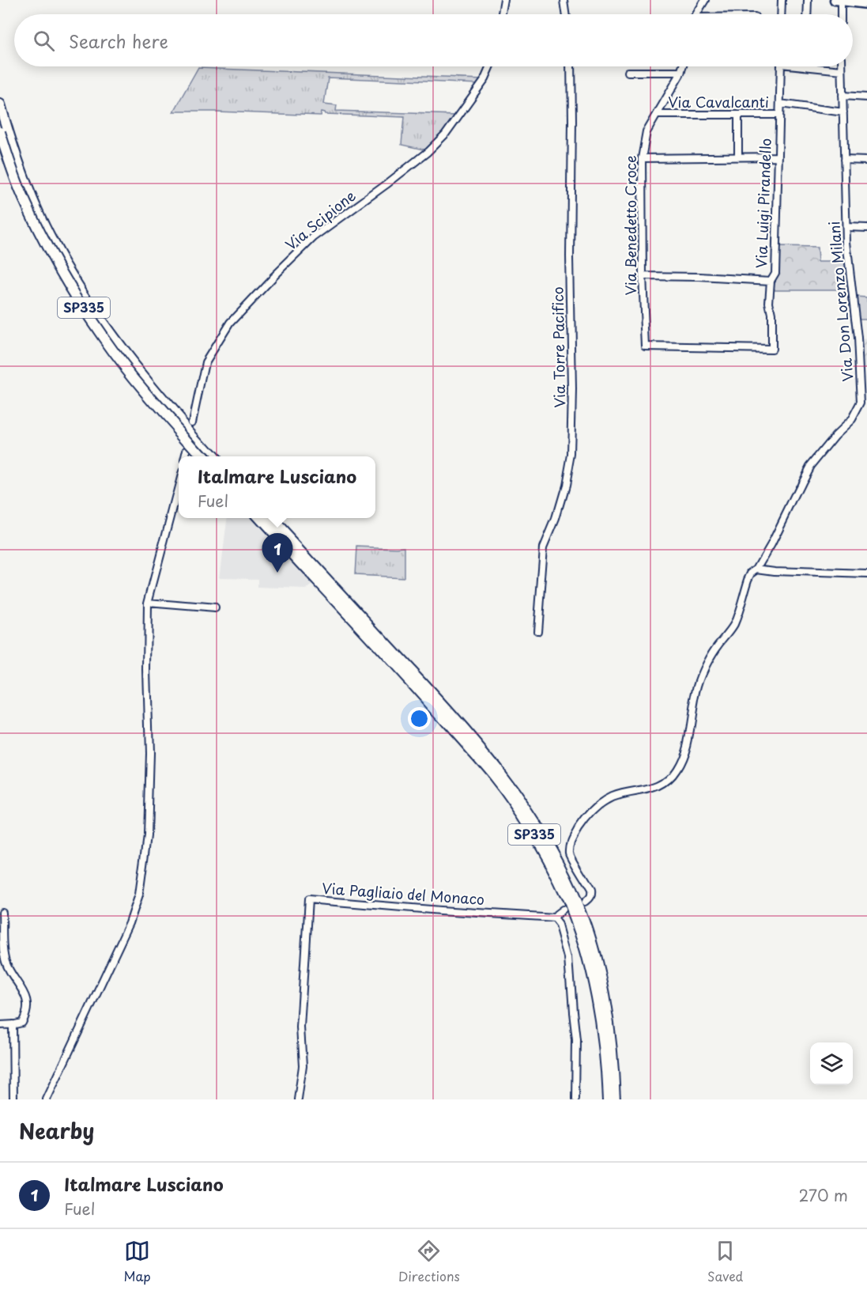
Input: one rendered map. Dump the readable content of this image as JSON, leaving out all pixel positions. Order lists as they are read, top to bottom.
{
  "streets": {
    "highway": ["SP335"],
    "street": [
      "Via Cavalcanti",
      "Via Luigi Pirandello",
      "Via Scipione",
      "Via Benedetto Croce",
      "Via Don Lorenzo Milani",
      "Via Torre Pacifico",
      "Via Pagliaio del Monaco"
    ]
  },
  "crossings": [
    ["Via Cavalcanti", "Via Luigi Pirandello"],
    ["Via Cavalcanti", "Via Benedetto Croce"],
    ["Via Luigi Pirandello", "Via Benedetto Croce"]
  ],
  "page": {
    "search": "Search here",
    "popup": ["Italmare Lusciano", "Fuel"],
    "pins": "1",
    "heading": "Nearby",
    "list": [
      {
        "mark": "1",
        "name": "Italmare Lusciano",
        "note": "Fuel",
        "value": "270 m"
      }
    ],
    "nav": ["Map", "Directions", "Saved"]
  }
}
